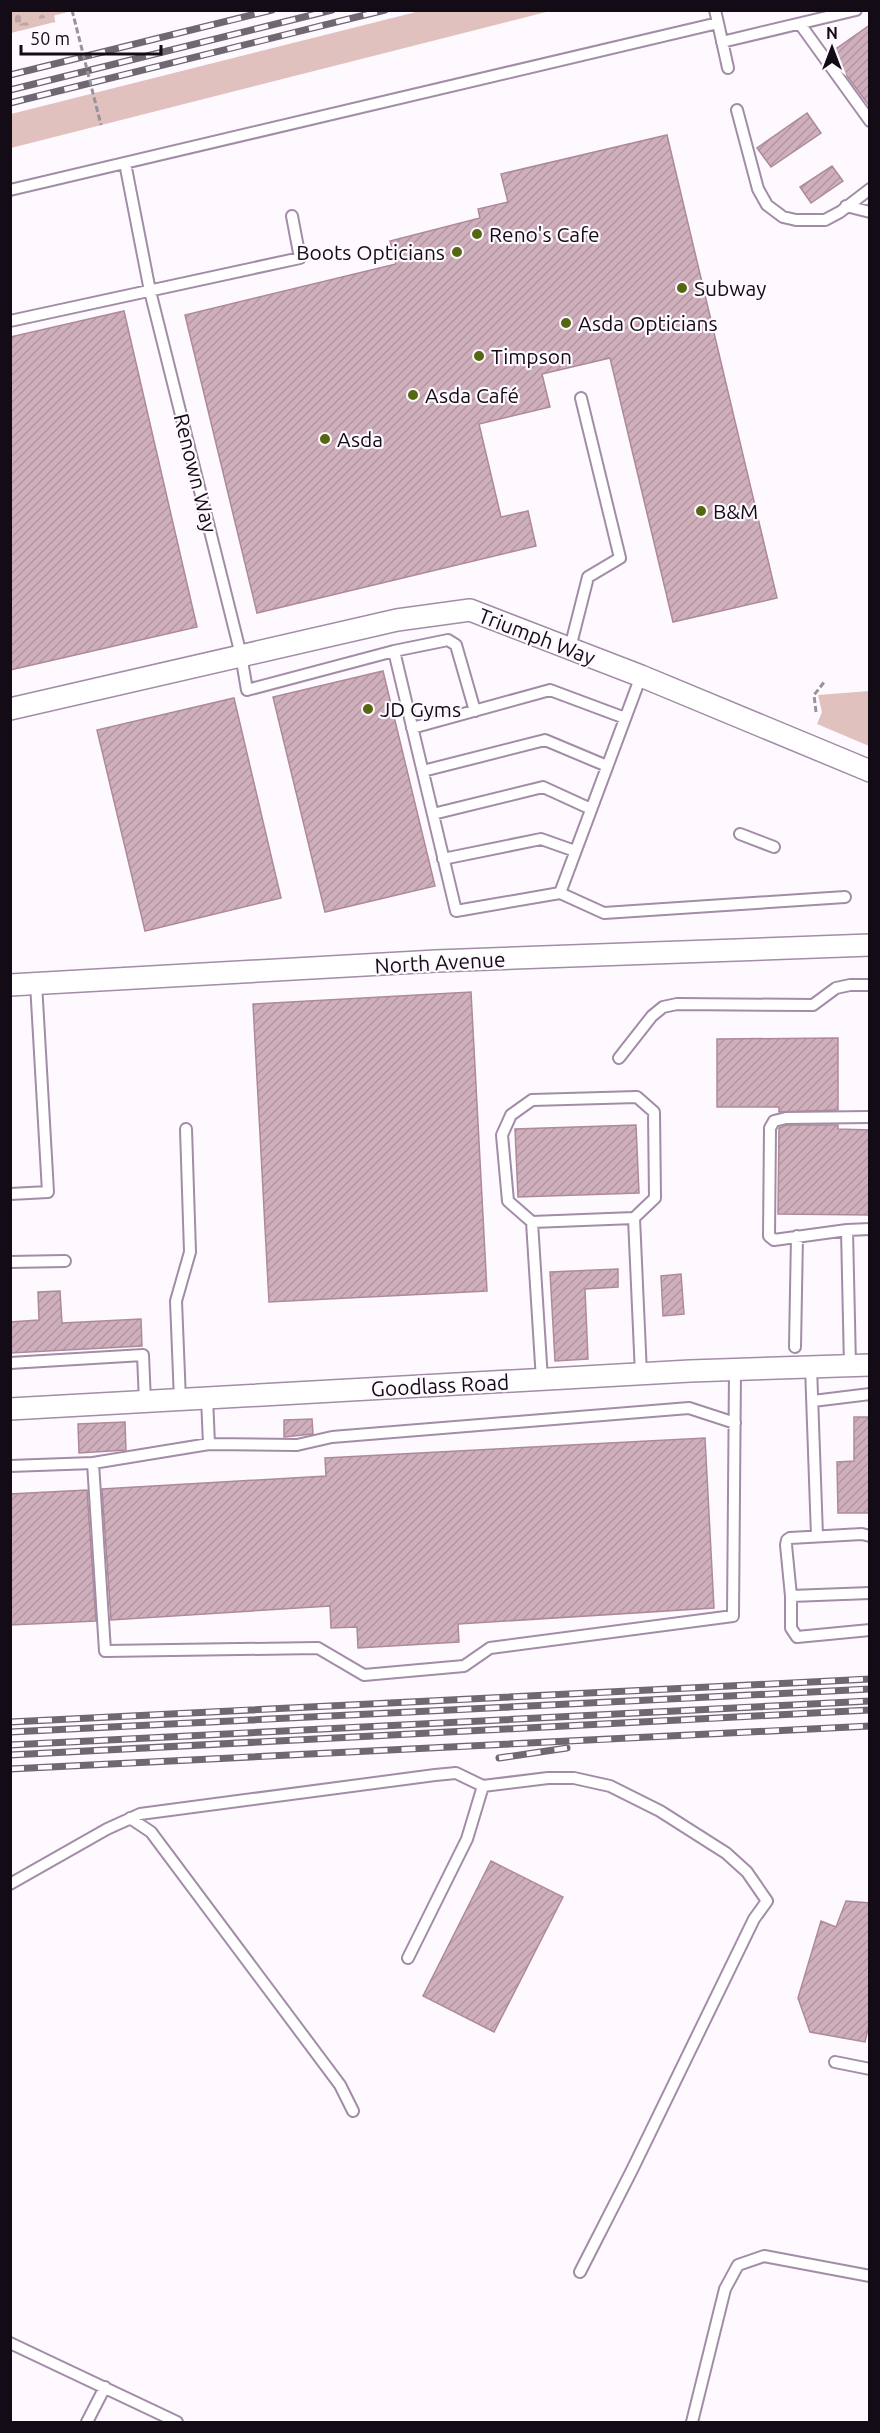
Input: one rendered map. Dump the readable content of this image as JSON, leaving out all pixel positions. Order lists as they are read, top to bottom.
{
  "streets": {
    "street": ["Triumph Way", "North Avenue", "Goodlass Road"],
    "lane": ["Renown Way"]
  },
  "crossings": [
    ["Renown Way", "Triumph Way"]
  ],
  "places": [
    "Reno's Cafe",
    "Boots Opticians",
    "Subway",
    "Asda Opticians",
    "Timpson",
    "Asda Café",
    "Asda",
    "B&M",
    "JD Gyms"
  ],
  "scale_bar": "50 m",
  "north": "top"
}
